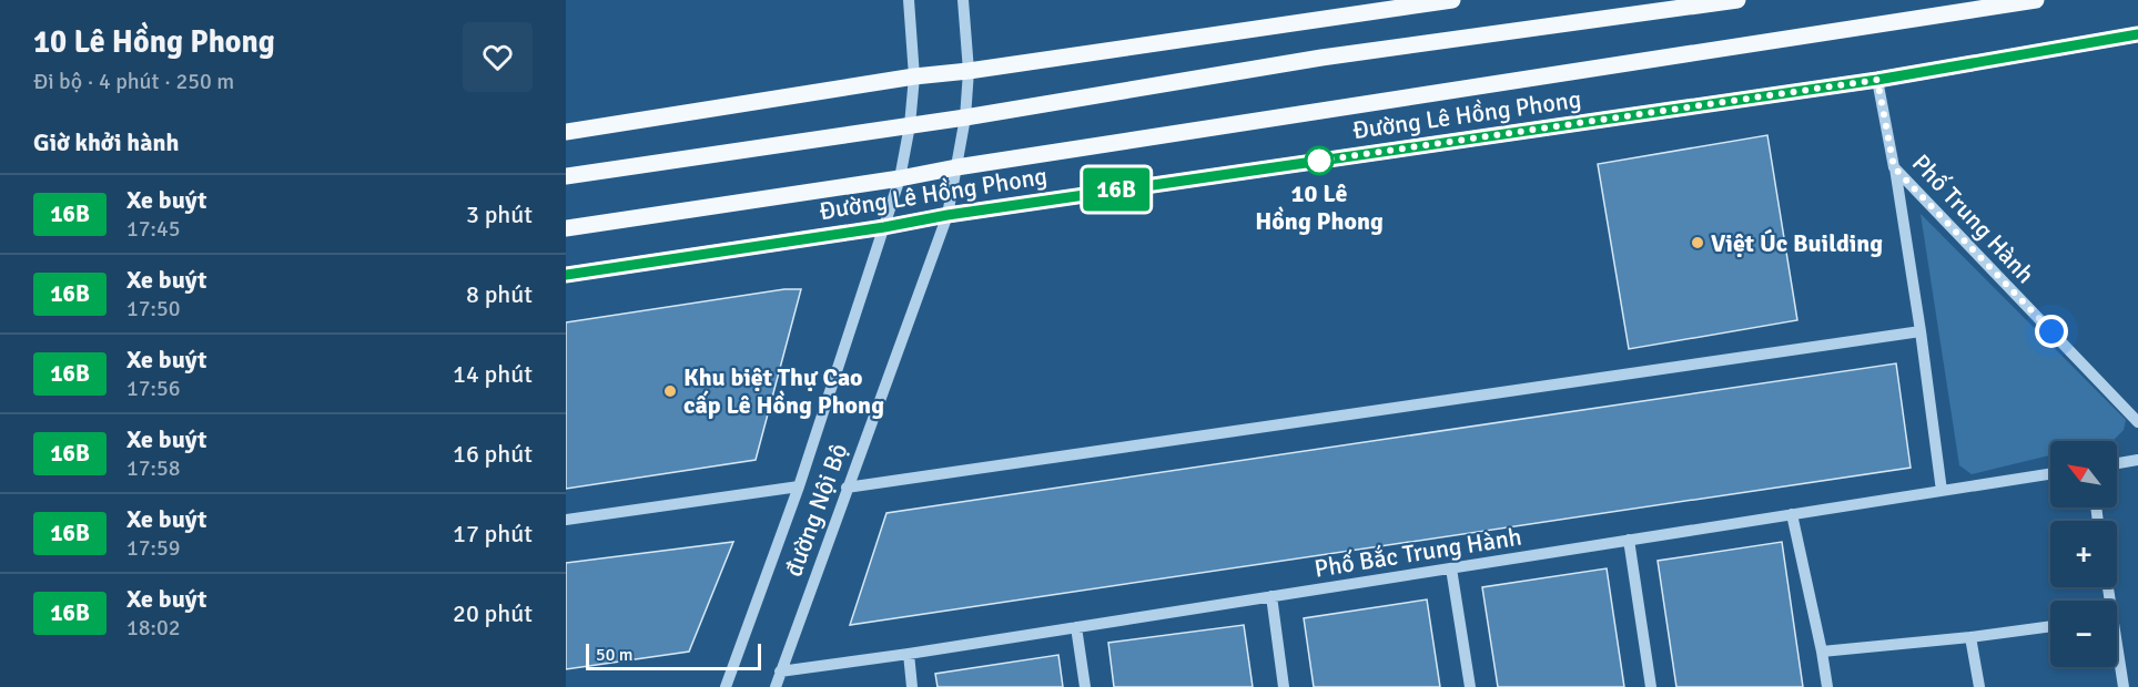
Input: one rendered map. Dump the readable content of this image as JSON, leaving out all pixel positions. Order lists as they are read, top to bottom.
{
  "streets": {
    "main road": ["Đường Lê Hồng Phong"],
    "street": ["Phố Trung Hành", "đường Nội Bộ", "Phố Bắc Trung Hành"]
  },
  "crossings": [
    ["Đường Lê Hồng Phong", "Phố Trung Hành"],
    ["Đường Lê Hồng Phong", "đường Nội Bộ"],
    ["đường Nội Bộ", "Phố Bắc Trung Hành"]
  ],
  "places": ["10 Lê Hồng Phong", "Việt Úc Building", "Khu biệt Thự Cao cấp Lê Hồng Phong"],
  "lines": ["bus line 16B"],
  "scale_bar": "50 m",
  "north": "top left",
  "page": {
    "heading": [
      ["10 Lê Hồng Phong", "Đi bộ · 4 phút · 250 m"],
      "Giờ khởi hành"
    ],
    "on_map": "16B",
    "list": [
      {
        "mark": "16B",
        "name": "Xe buýt",
        "note": "17:45",
        "value": "3 phút"
      },
      {
        "mark": "16B",
        "name": "Xe buýt",
        "note": "17:50",
        "value": "8 phút"
      },
      {
        "mark": "16B",
        "name": "Xe buýt",
        "note": "17:56",
        "value": "14 phút"
      },
      {
        "mark": "16B",
        "name": "Xe buýt",
        "note": "17:58",
        "value": "16 phút"
      },
      {
        "mark": "16B",
        "name": "Xe buýt",
        "note": "17:59",
        "value": "17 phút"
      },
      {
        "mark": "16B",
        "name": "Xe buýt",
        "note": "18:02",
        "value": "20 phút"
      }
    ],
    "map_buttons": ["+", "−"],
    "scale": "50 m"
  }
}
